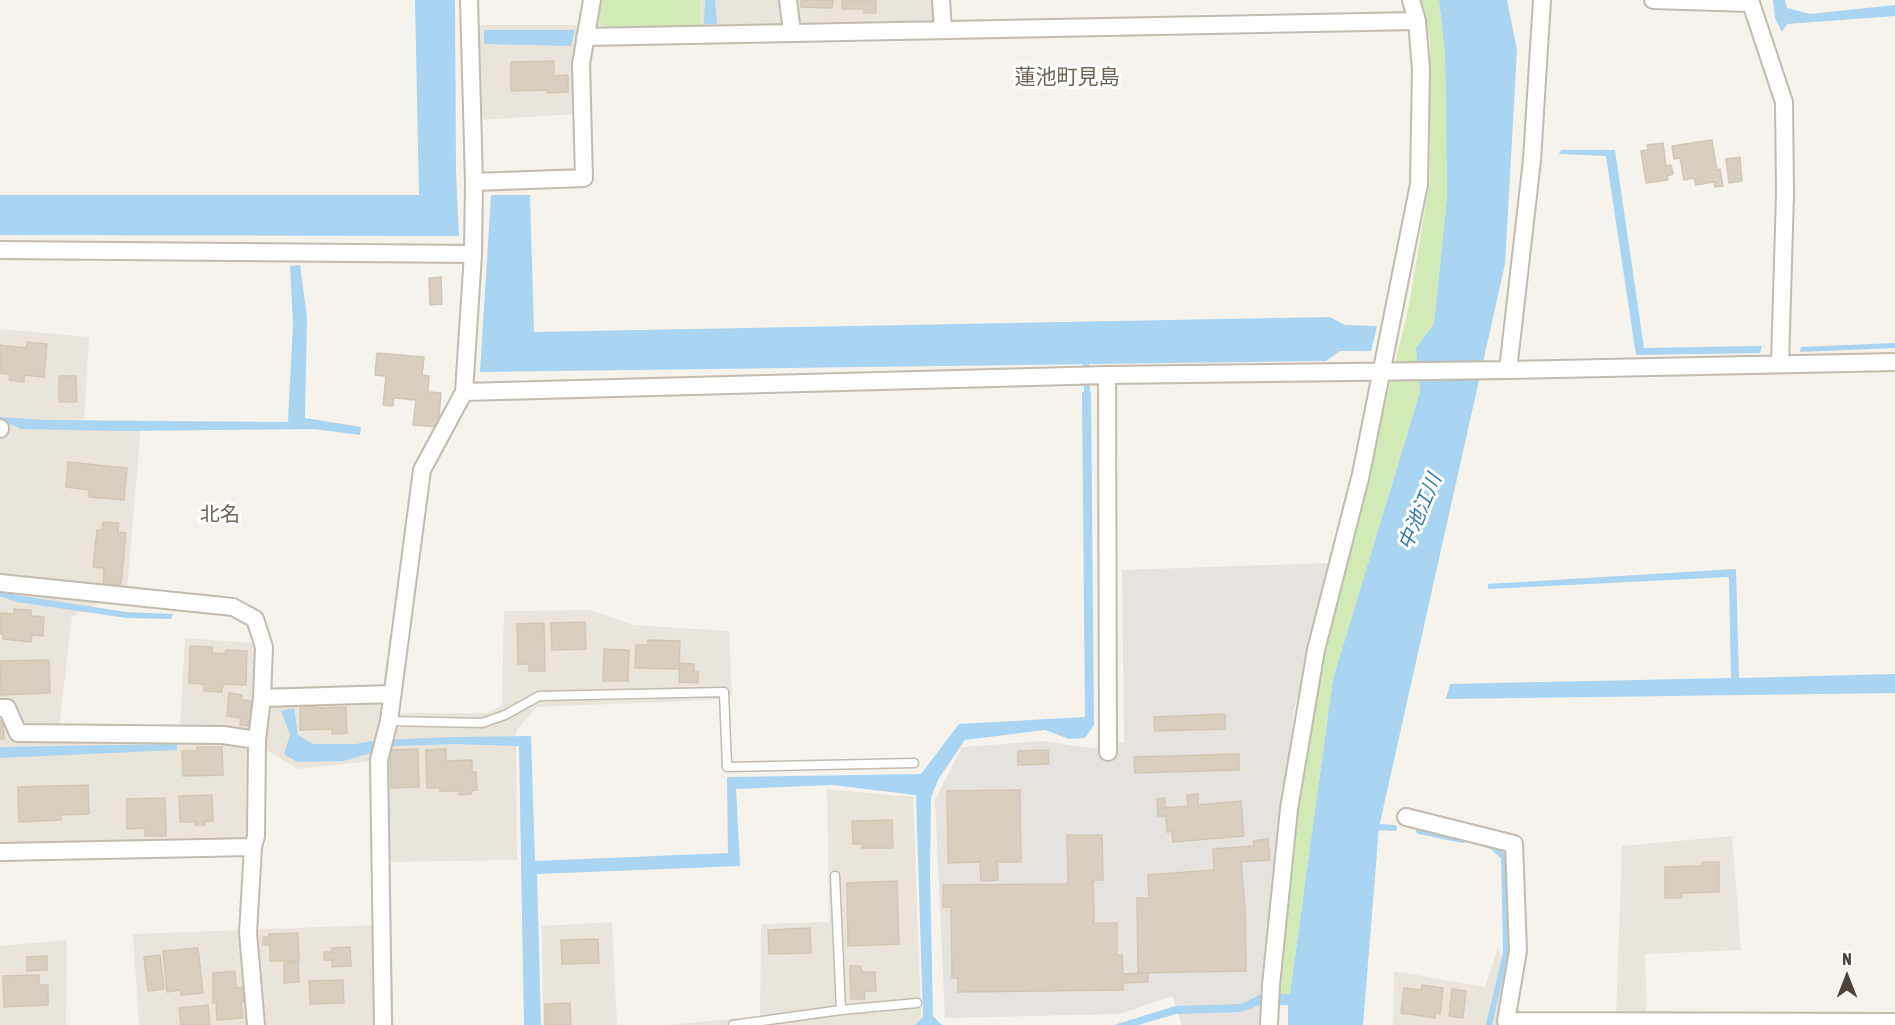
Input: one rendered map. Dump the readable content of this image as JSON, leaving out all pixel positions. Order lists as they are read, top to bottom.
{
  "districts": ["蓮池町見島", "北名"],
  "water": ["中池江川"],
  "north": "top"
}
